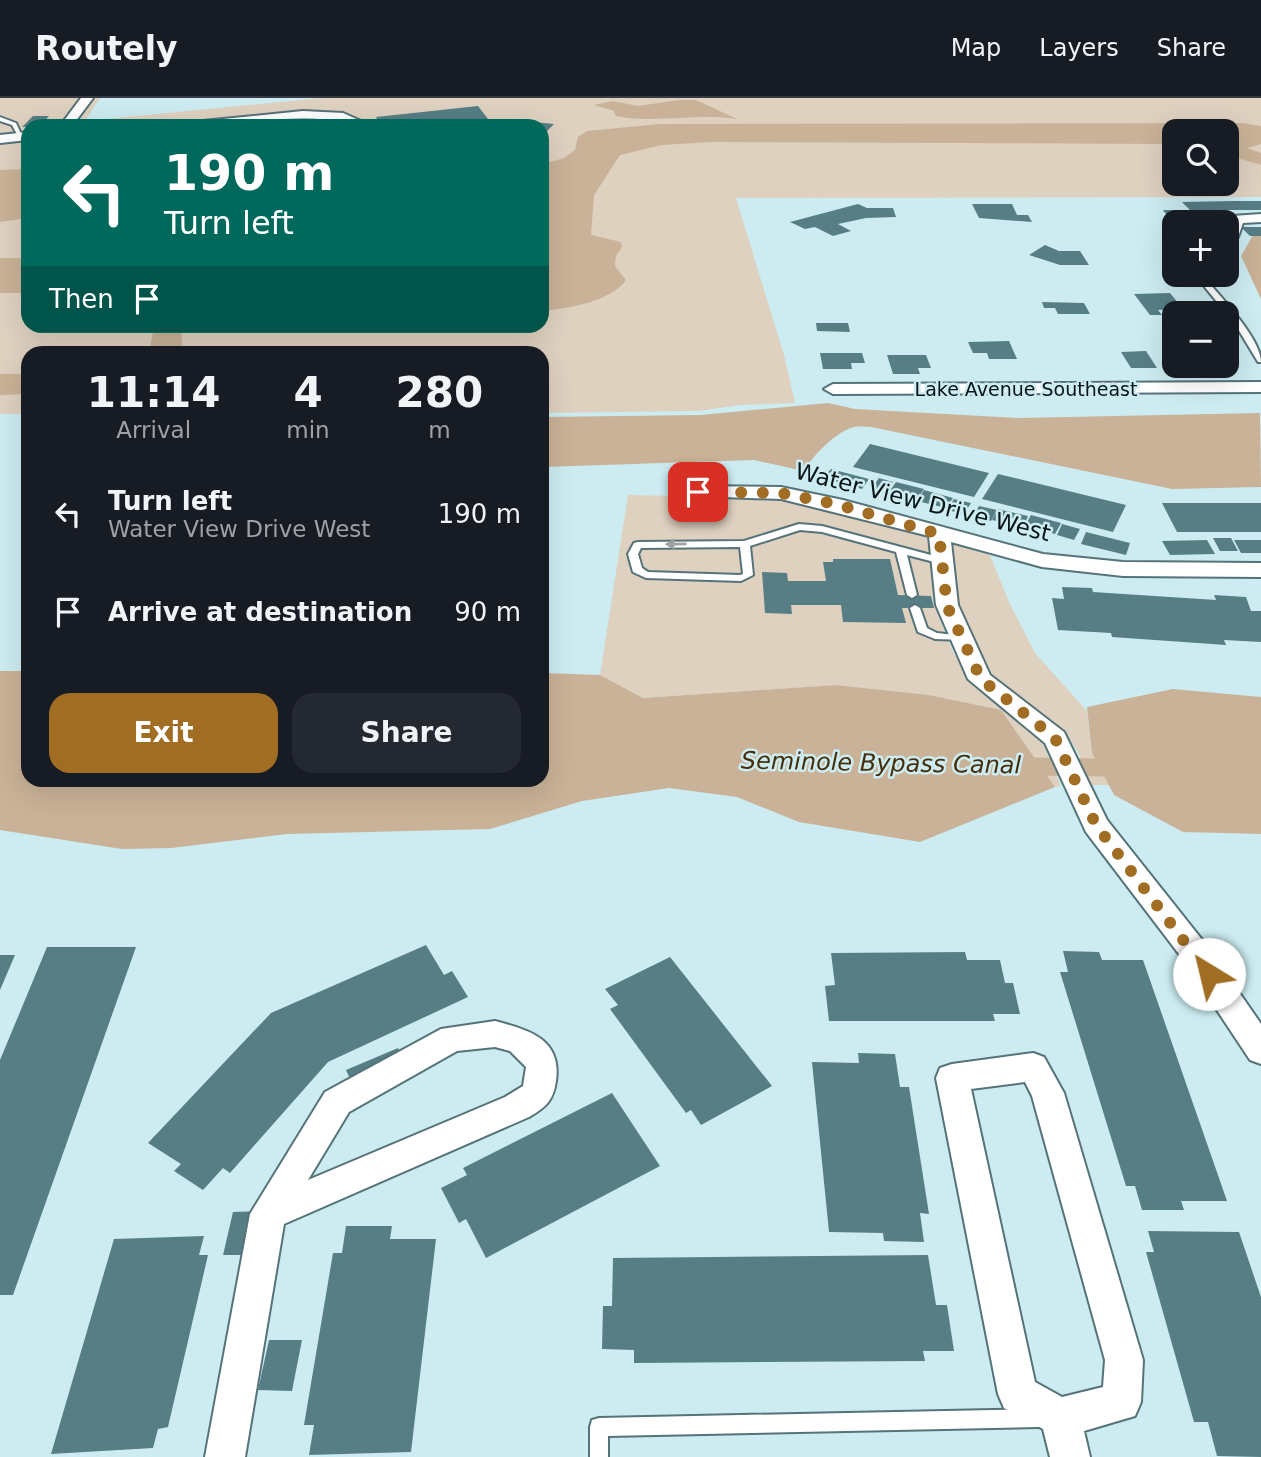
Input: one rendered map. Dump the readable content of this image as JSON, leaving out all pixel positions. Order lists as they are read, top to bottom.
{
  "streets": {
    "street": ["Lake Avenue Southeast", "Water View Drive West"]
  },
  "water": ["Seminole Bypass Canal"],
  "page": {
    "header": "Routely",
    "nav": ["Map", "Layers", "Share"],
    "map_buttons": ["+", "−"],
    "turn": ["190 m", "Turn left"],
    "then": "Then",
    "eta": [
      "11:14",
      "Arrival",
      "4",
      "min",
      "280",
      "m"
    ],
    "list": [
      {
        "name": "Turn left",
        "note": "Water View Drive West",
        "value": "190 m"
      },
      {
        "name": "Arrive at destination",
        "value": "90 m"
      }
    ],
    "buttons": ["Exit", "Share"]
  }
}
